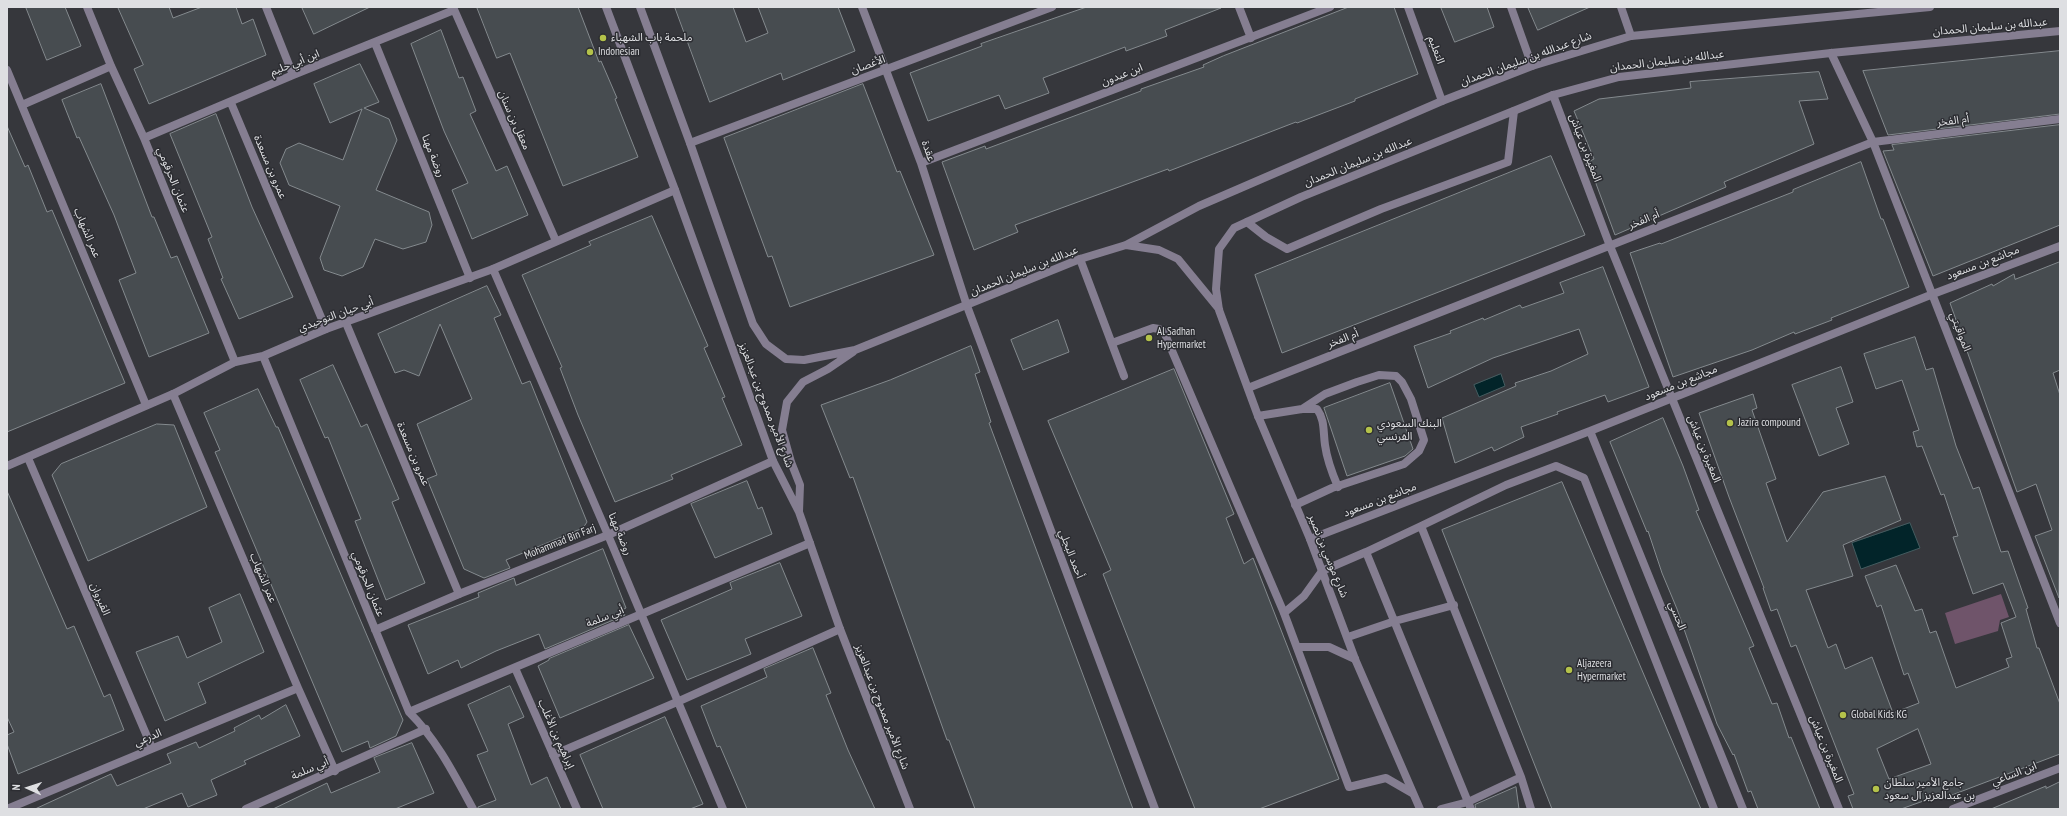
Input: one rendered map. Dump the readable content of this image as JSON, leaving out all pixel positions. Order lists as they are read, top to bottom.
{
  "streets": {
    "street": [
      "عبدالله بن سليمان الحمدان",
      "التعليم",
      "شارع عبدالله بن سليمان الحمدان",
      "ابن أبي حليم",
      "الأغصان",
      "ابن عبدون",
      "معقل بن سنان",
      "أم الفخر",
      "المغيرة بن عياش",
      "عقدة",
      "روضة مهنا",
      "عمرو بن مسعدة",
      "عثمان الحرقومي",
      "عمر الشهاب",
      "مجاشع بن مسعود",
      "أبي حيان التوحيدي",
      "المواقيتي",
      "شارع الأمير ممدوح بن عبدالعزيز",
      "Mohammad Bin Farj",
      "أحمد البجلي",
      "شارع موسي بن نصير",
      "القيروان",
      "الحسي",
      "أبي سلمة",
      "إبراهيم بن الأغلب",
      "الدرعي",
      "ابن الساعي"
    ]
  },
  "crossings": [
    ["عبدالله بن سليمان الحمدان", "شارع عبدالله بن سليمان الحمدان"],
    ["عبدالله بن سليمان الحمدان", "المغيرة بن عياش"],
    ["عبدالله بن سليمان الحمدان", "عقدة"],
    ["عبدالله بن سليمان الحمدان", "المواقيتي"],
    ["عبدالله بن سليمان الحمدان", "أحمد البجلي"],
    ["عبدالله بن سليمان الحمدان", "شارع موسي بن نصير"],
    ["التعليم", "شارع عبدالله بن سليمان الحمدان"],
    ["ابن أبي حليم", "معقل بن سنان"],
    ["ابن أبي حليم", "روضة مهنا"],
    ["ابن أبي حليم", "عمرو بن مسعدة"],
    ["ابن أبي حليم", "عثمان الحرقومي"],
    ["الأغصان", "عقدة"],
    ["ابن عبدون", "عقدة"],
    ["معقل بن سنان", "أبي حيان التوحيدي"],
    ["أم الفخر", "المغيرة بن عياش"],
    ["أم الفخر", "المواقيتي"],
    ["أم الفخر", "شارع موسي بن نصير"],
    ["المغيرة بن عياش", "مجاشع بن مسعود"],
    ["عقدة", "أحمد البجلي"],
    ["روضة مهنا", "أبي حيان التوحيدي"],
    ["روضة مهنا", "Mohammad Bin Farj"],
    ["روضة مهنا", "أبي سلمة"],
    ["عمرو بن مسعدة", "أبي حيان التوحيدي"],
    ["عمرو بن مسعدة", "Mohammad Bin Farj"],
    ["عثمان الحرقومي", "أبي حيان التوحيدي"],
    ["عثمان الحرقومي", "Mohammad Bin Farj"],
    ["عثمان الحرقومي", "أبي سلمة"],
    ["عمر الشهاب", "أبي حيان التوحيدي"],
    ["عمر الشهاب", "أبي سلمة"],
    ["عمر الشهاب", "الدرعي"],
    ["مجاشع بن مسعود", "المواقيتي"],
    ["مجاشع بن مسعود", "شارع موسي بن نصير"],
    ["مجاشع بن مسعود", "الحسي"],
    ["أبي حيان التوحيدي", "شارع الأمير ممدوح بن عبدالعزيز"],
    ["أبي حيان التوحيدي", "القيروان"],
    ["شارع الأمير ممدوح بن عبدالعزيز", "Mohammad Bin Farj"],
    ["شارع الأمير ممدوح بن عبدالعزيز", "أبي سلمة"],
    ["القيروان", "الدرعي"],
    ["أبي سلمة", "إبراهيم بن الأغلب"]
  ],
  "places": [
    "ملحمة باب الشهباء",
    "Indonesian",
    "Al Sadhan Hypermarket",
    "Jazira compound",
    "البنك السعودي الفرنسي",
    "Aljazeera Hypermarket",
    "Global Kids KG",
    "جامع الأمير سلطان بن عبدالعزيز آل سعود"
  ],
  "north": "left"
}
